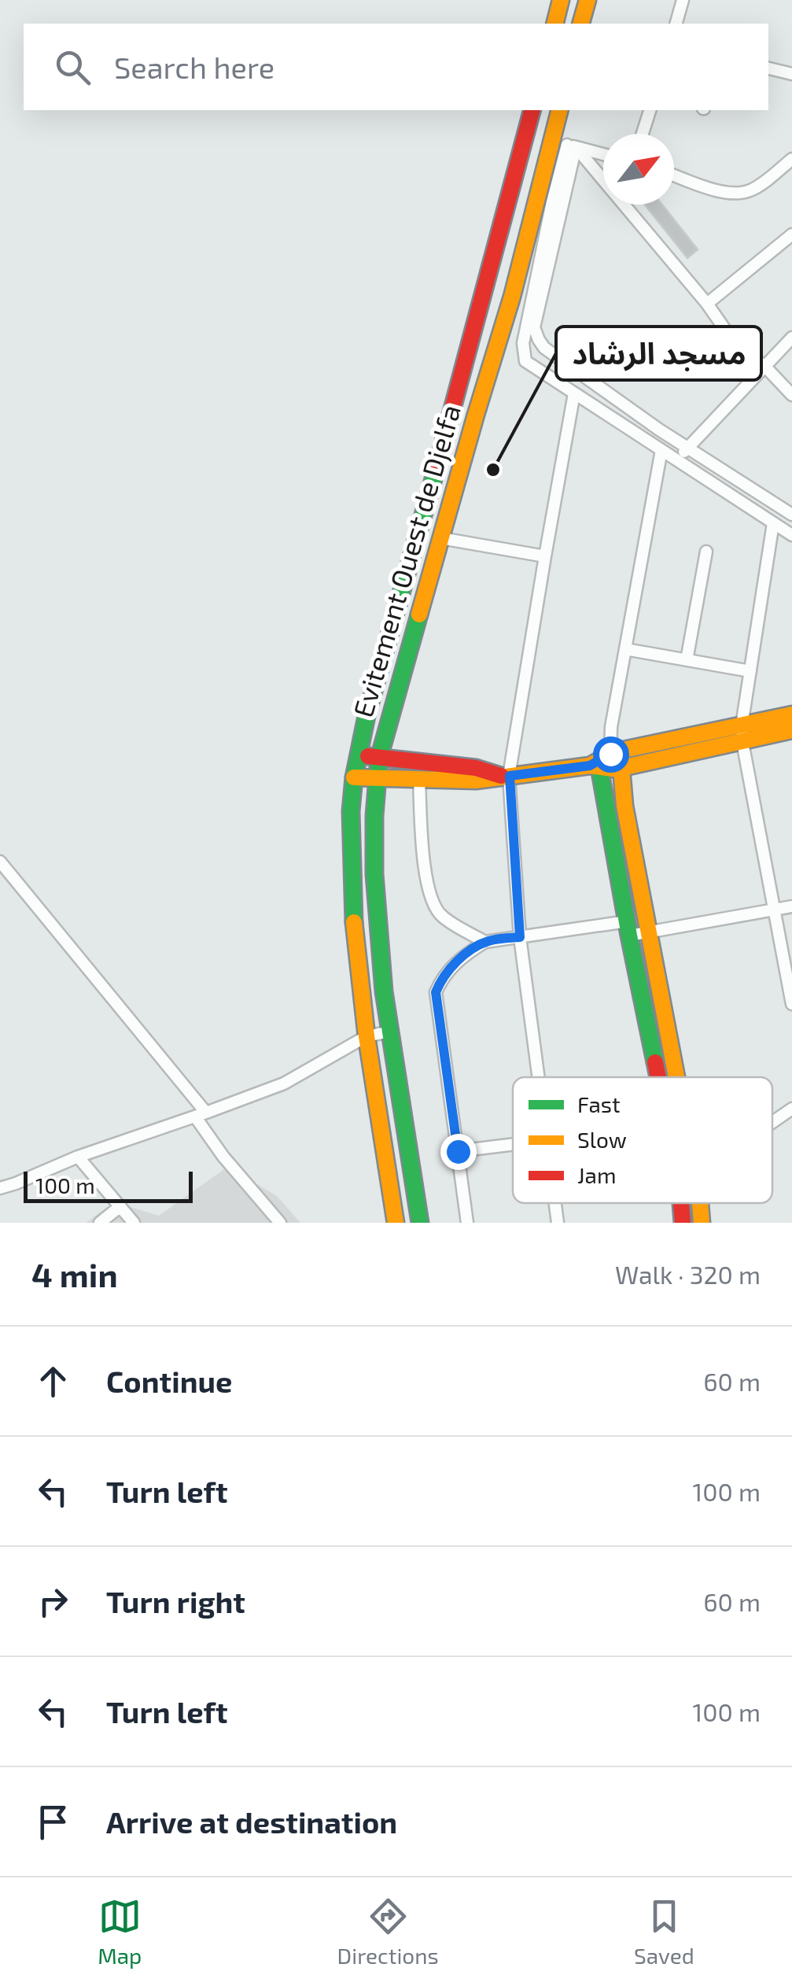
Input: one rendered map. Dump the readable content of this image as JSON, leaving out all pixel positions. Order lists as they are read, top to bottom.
{
  "streets": {
    "main road": ["Evitement Ouest de Djelfa"]
  },
  "places": ["مسجد الرشاد"],
  "legend": ["Fast", "Slow", "Jam"],
  "scale_bar": "100 m",
  "north": "top right",
  "page": {
    "search": "Search here",
    "scale": "100 m",
    "heading": ["4 min", "Walk · 320 m"],
    "list": [
      ["Continue", "60 m"],
      ["Turn left", "100 m"],
      ["Turn right", "60 m"],
      ["Turn left", "100 m"],
      "Arrive at destination"
    ],
    "nav": ["Map", "Directions", "Saved"]
  }
}
